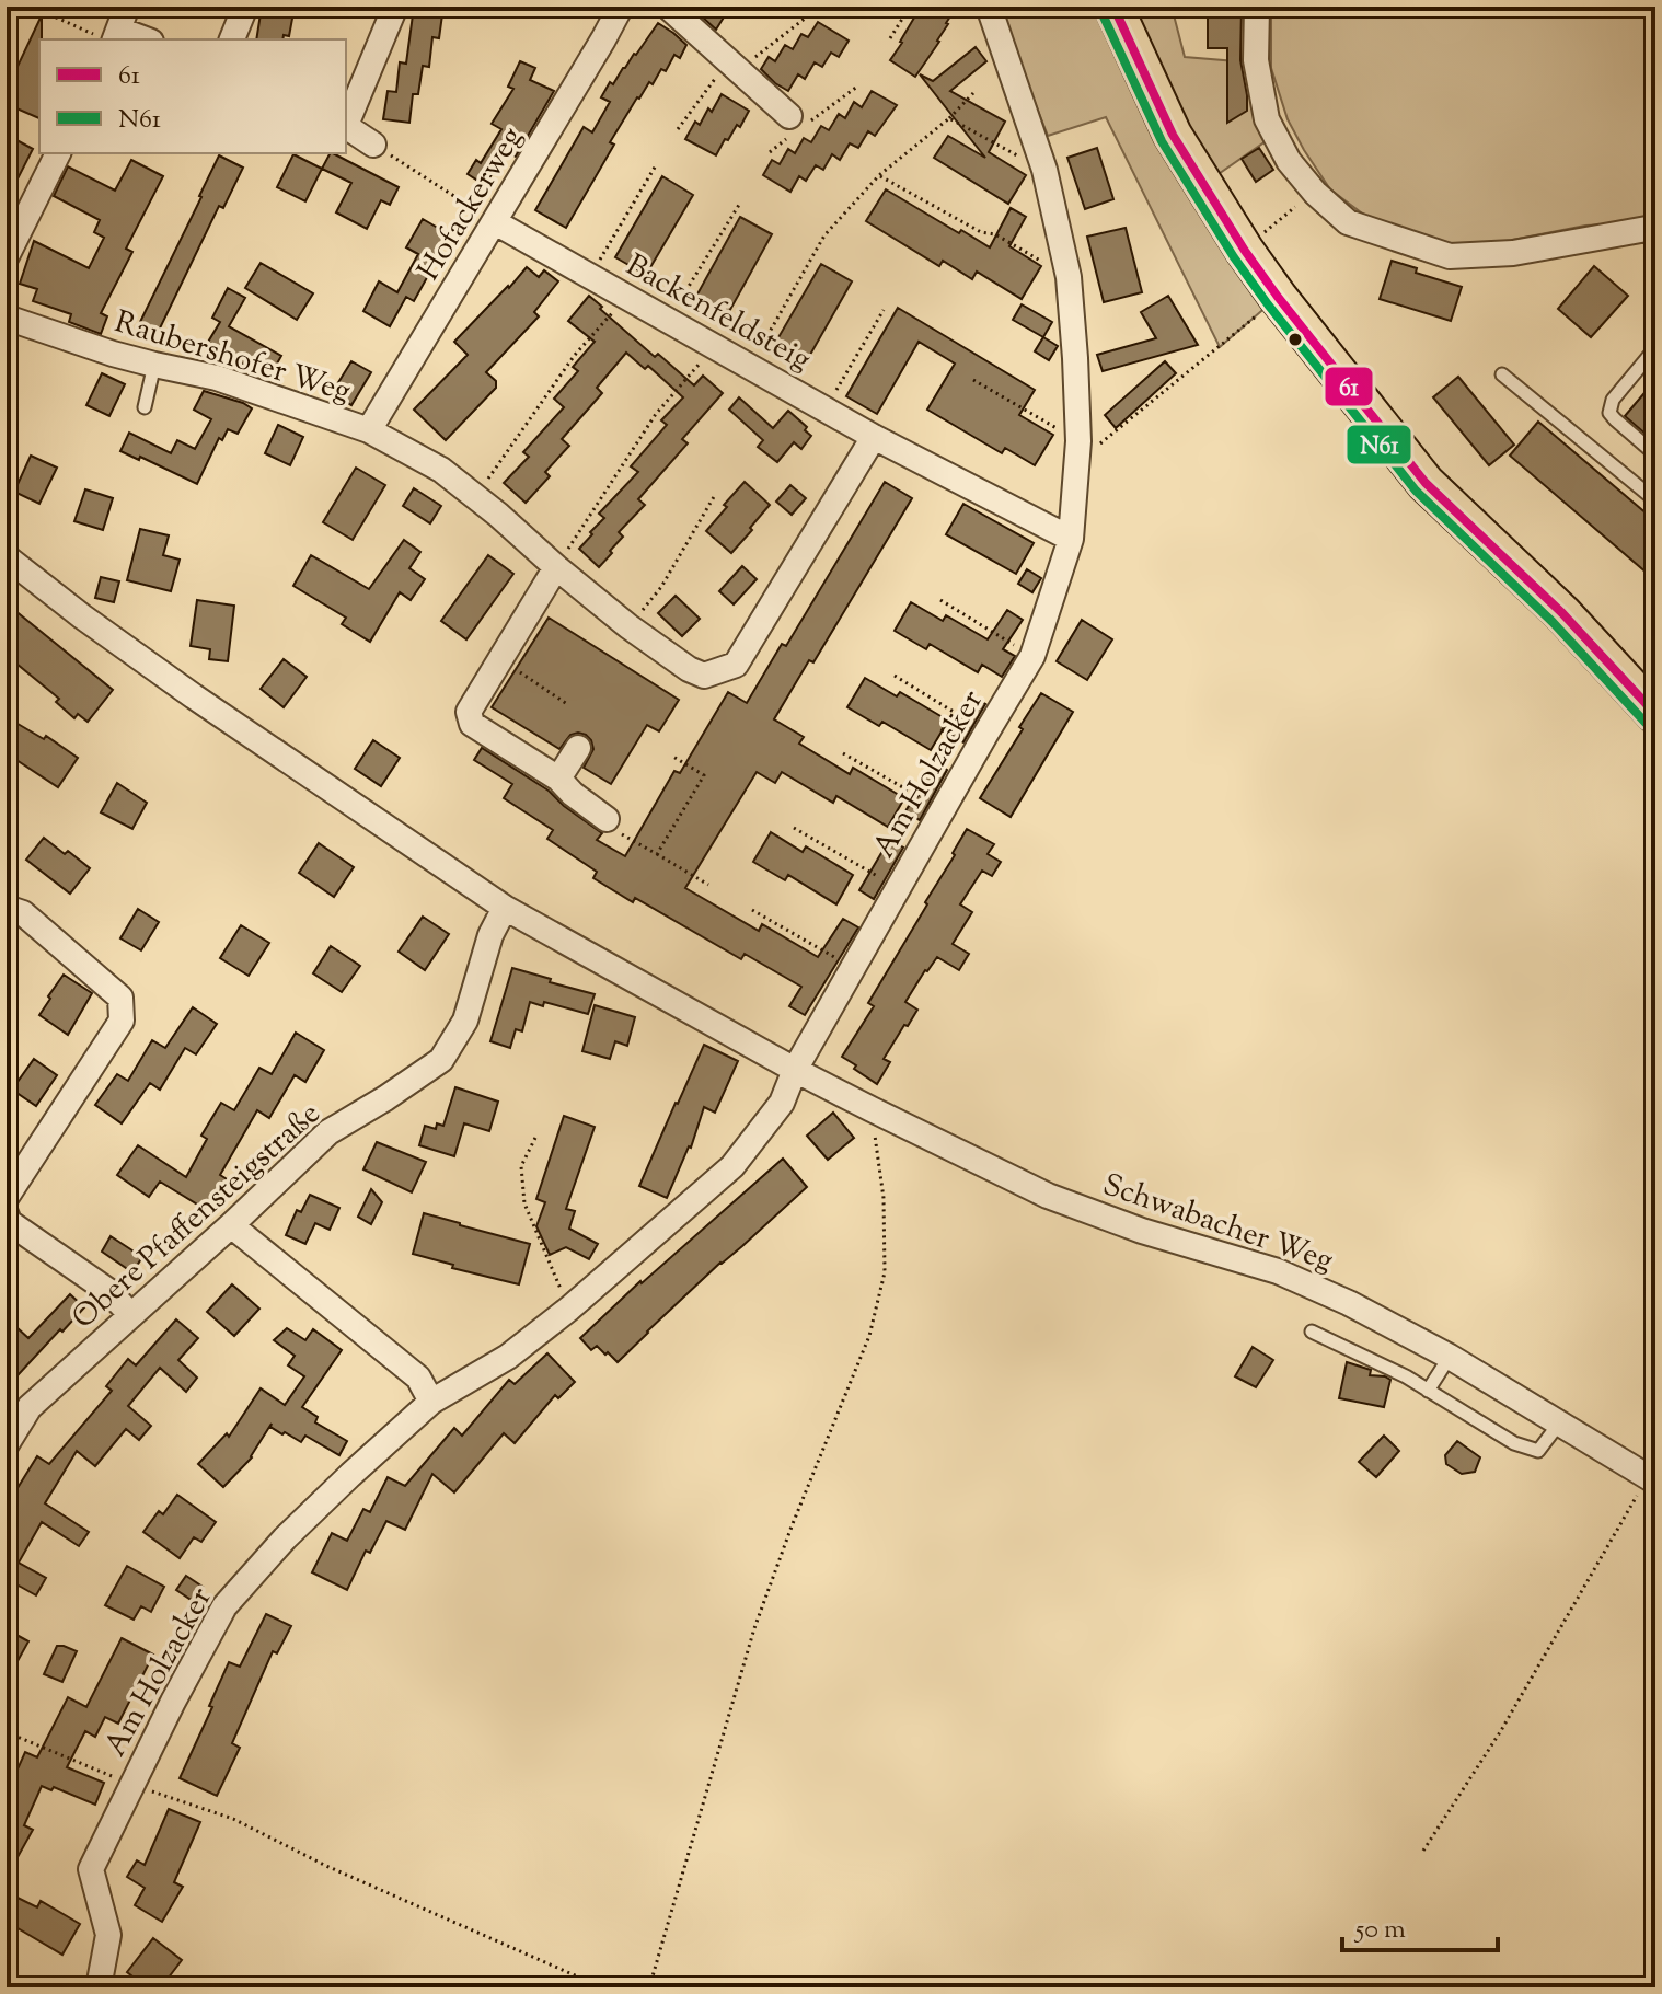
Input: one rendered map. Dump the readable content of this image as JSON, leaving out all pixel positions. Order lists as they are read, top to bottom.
{
  "streets": {
    "street": [
      "Hofackerweg",
      "Backenfeldsteig",
      "Raubershofer Weg",
      "Am Holzacker",
      "Obere Pfaffensteigstraße",
      "Schwabacher Weg"
    ]
  },
  "crossings": [
    ["Hofackerweg", "Backenfeldsteig"],
    ["Hofackerweg", "Raubershofer Weg"],
    ["Backenfeldsteig", "Raubershofer Weg"],
    ["Backenfeldsteig", "Am Holzacker"],
    ["Am Holzacker", "Schwabacher Weg"]
  ],
  "lines": ["transit line 61", "transit line N61"],
  "legend": ["61", "N61"],
  "scale_bar": "50 m"
}
